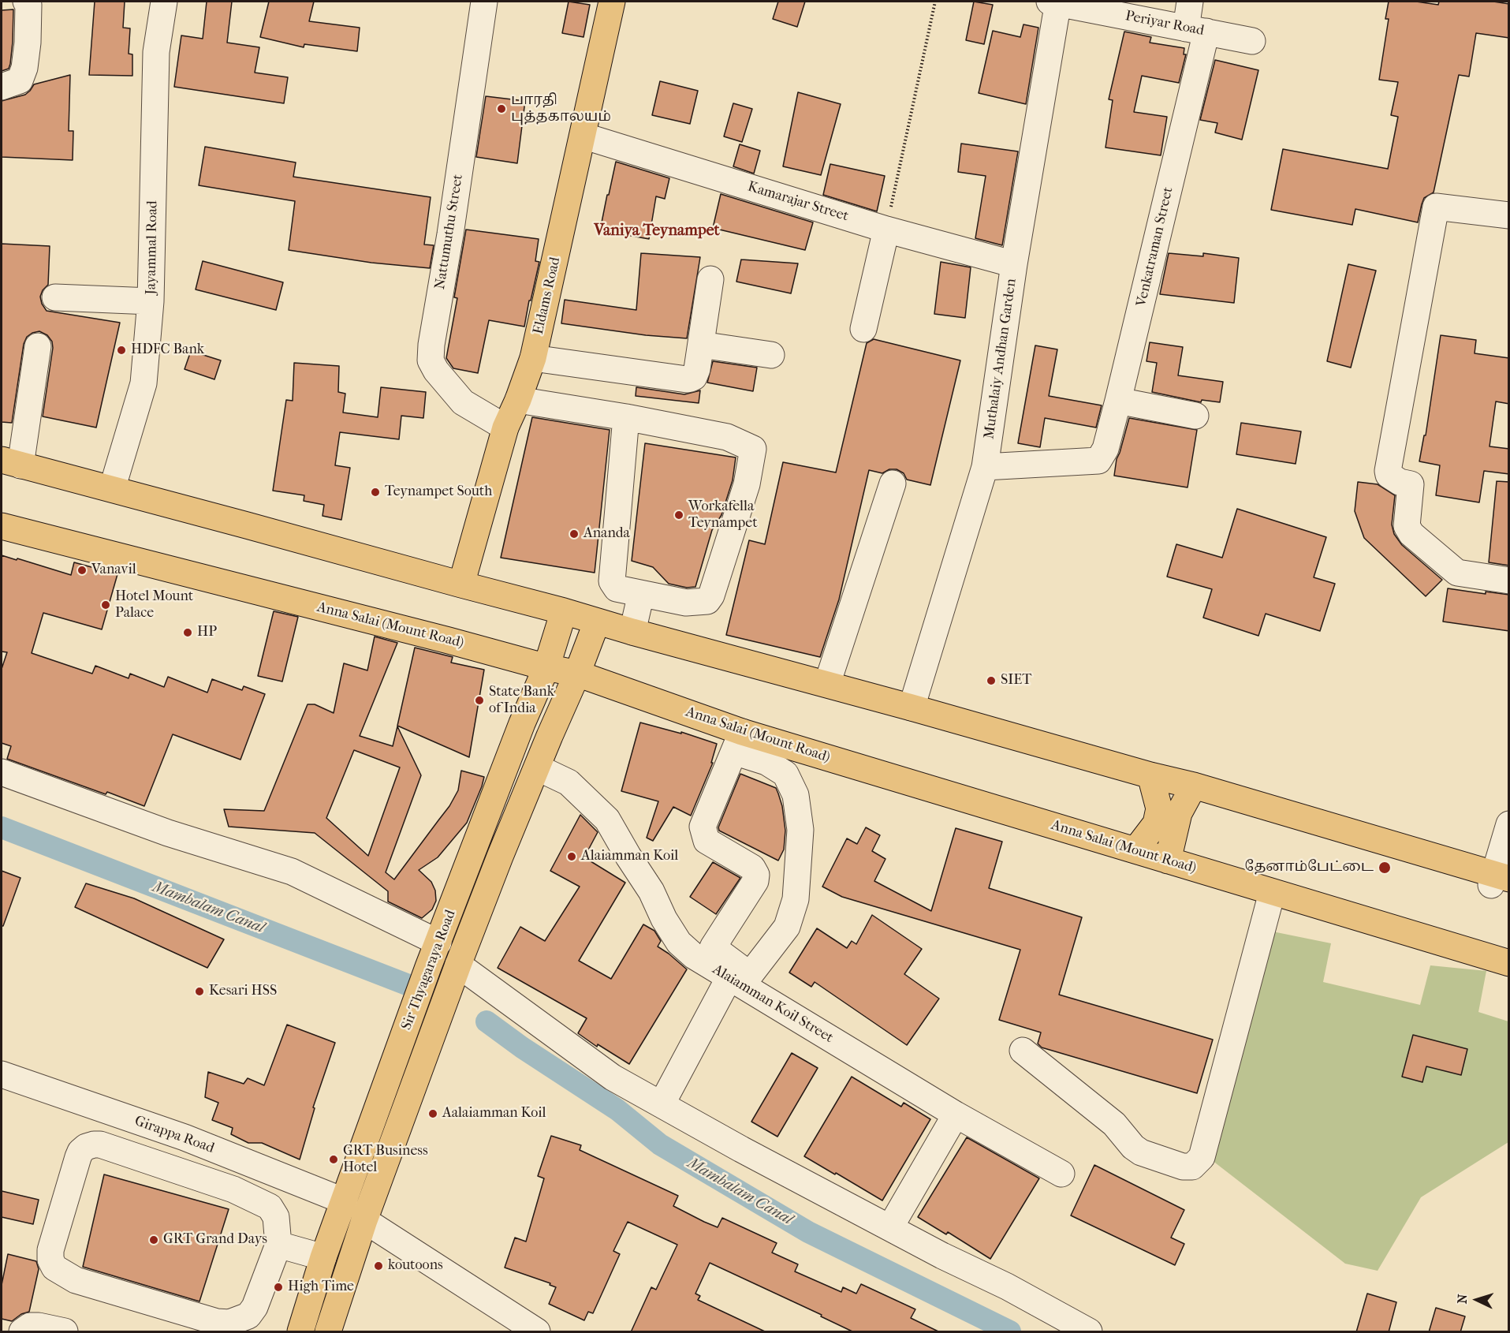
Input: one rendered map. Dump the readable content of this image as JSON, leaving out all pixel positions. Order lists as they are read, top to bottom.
{
  "streets": {
    "main road": ["Eldams Road", "Anna Salai (Mount Road)", "Sir Thyagaraya Road"],
    "street": [
      "Periyar Road",
      "Kamarajar Street",
      "Nattumuthu Street",
      "Venkatraman Street",
      "Jayammal Road",
      "Muthalaiy Andhan Garden",
      "Alaiamman Koil Street",
      "Girappa Road"
    ]
  },
  "crossings": [
    ["Periyar Road", "Venkatraman Street"],
    ["Periyar Road", "Muthalaiy Andhan Garden"],
    ["Kamarajar Street", "Eldams Road"],
    ["Kamarajar Street", "Muthalaiy Andhan Garden"],
    ["Nattumuthu Street", "Eldams Road"],
    ["Venkatraman Street", "Muthalaiy Andhan Garden"],
    ["Anna Salai (Mount Road)", "Sir Thyagaraya Road"],
    ["Sir Thyagaraya Road", "Alaiamman Koil Street"],
    ["Sir Thyagaraya Road", "Girappa Road"]
  ],
  "districts": ["Vaniya Teynampet"],
  "water": ["Mambalam Canal"],
  "places": [
    "பாரதி புத்தகாலயம்",
    "HDFC Bank",
    "Teynampet South",
    "Workafella Teynampet",
    "Ananda",
    "Vanavil",
    "Hotel Mount Palace",
    "HP",
    "SIET",
    "State Bank of India",
    "Alaiamman Koil",
    "தேனாம்பேட்டை",
    "Kesari HSS",
    "Aalaiamman Koil",
    "GRT Business Hotel",
    "GRT Grand Days",
    "koutoons",
    "High Time"
  ],
  "north": "left"
}
